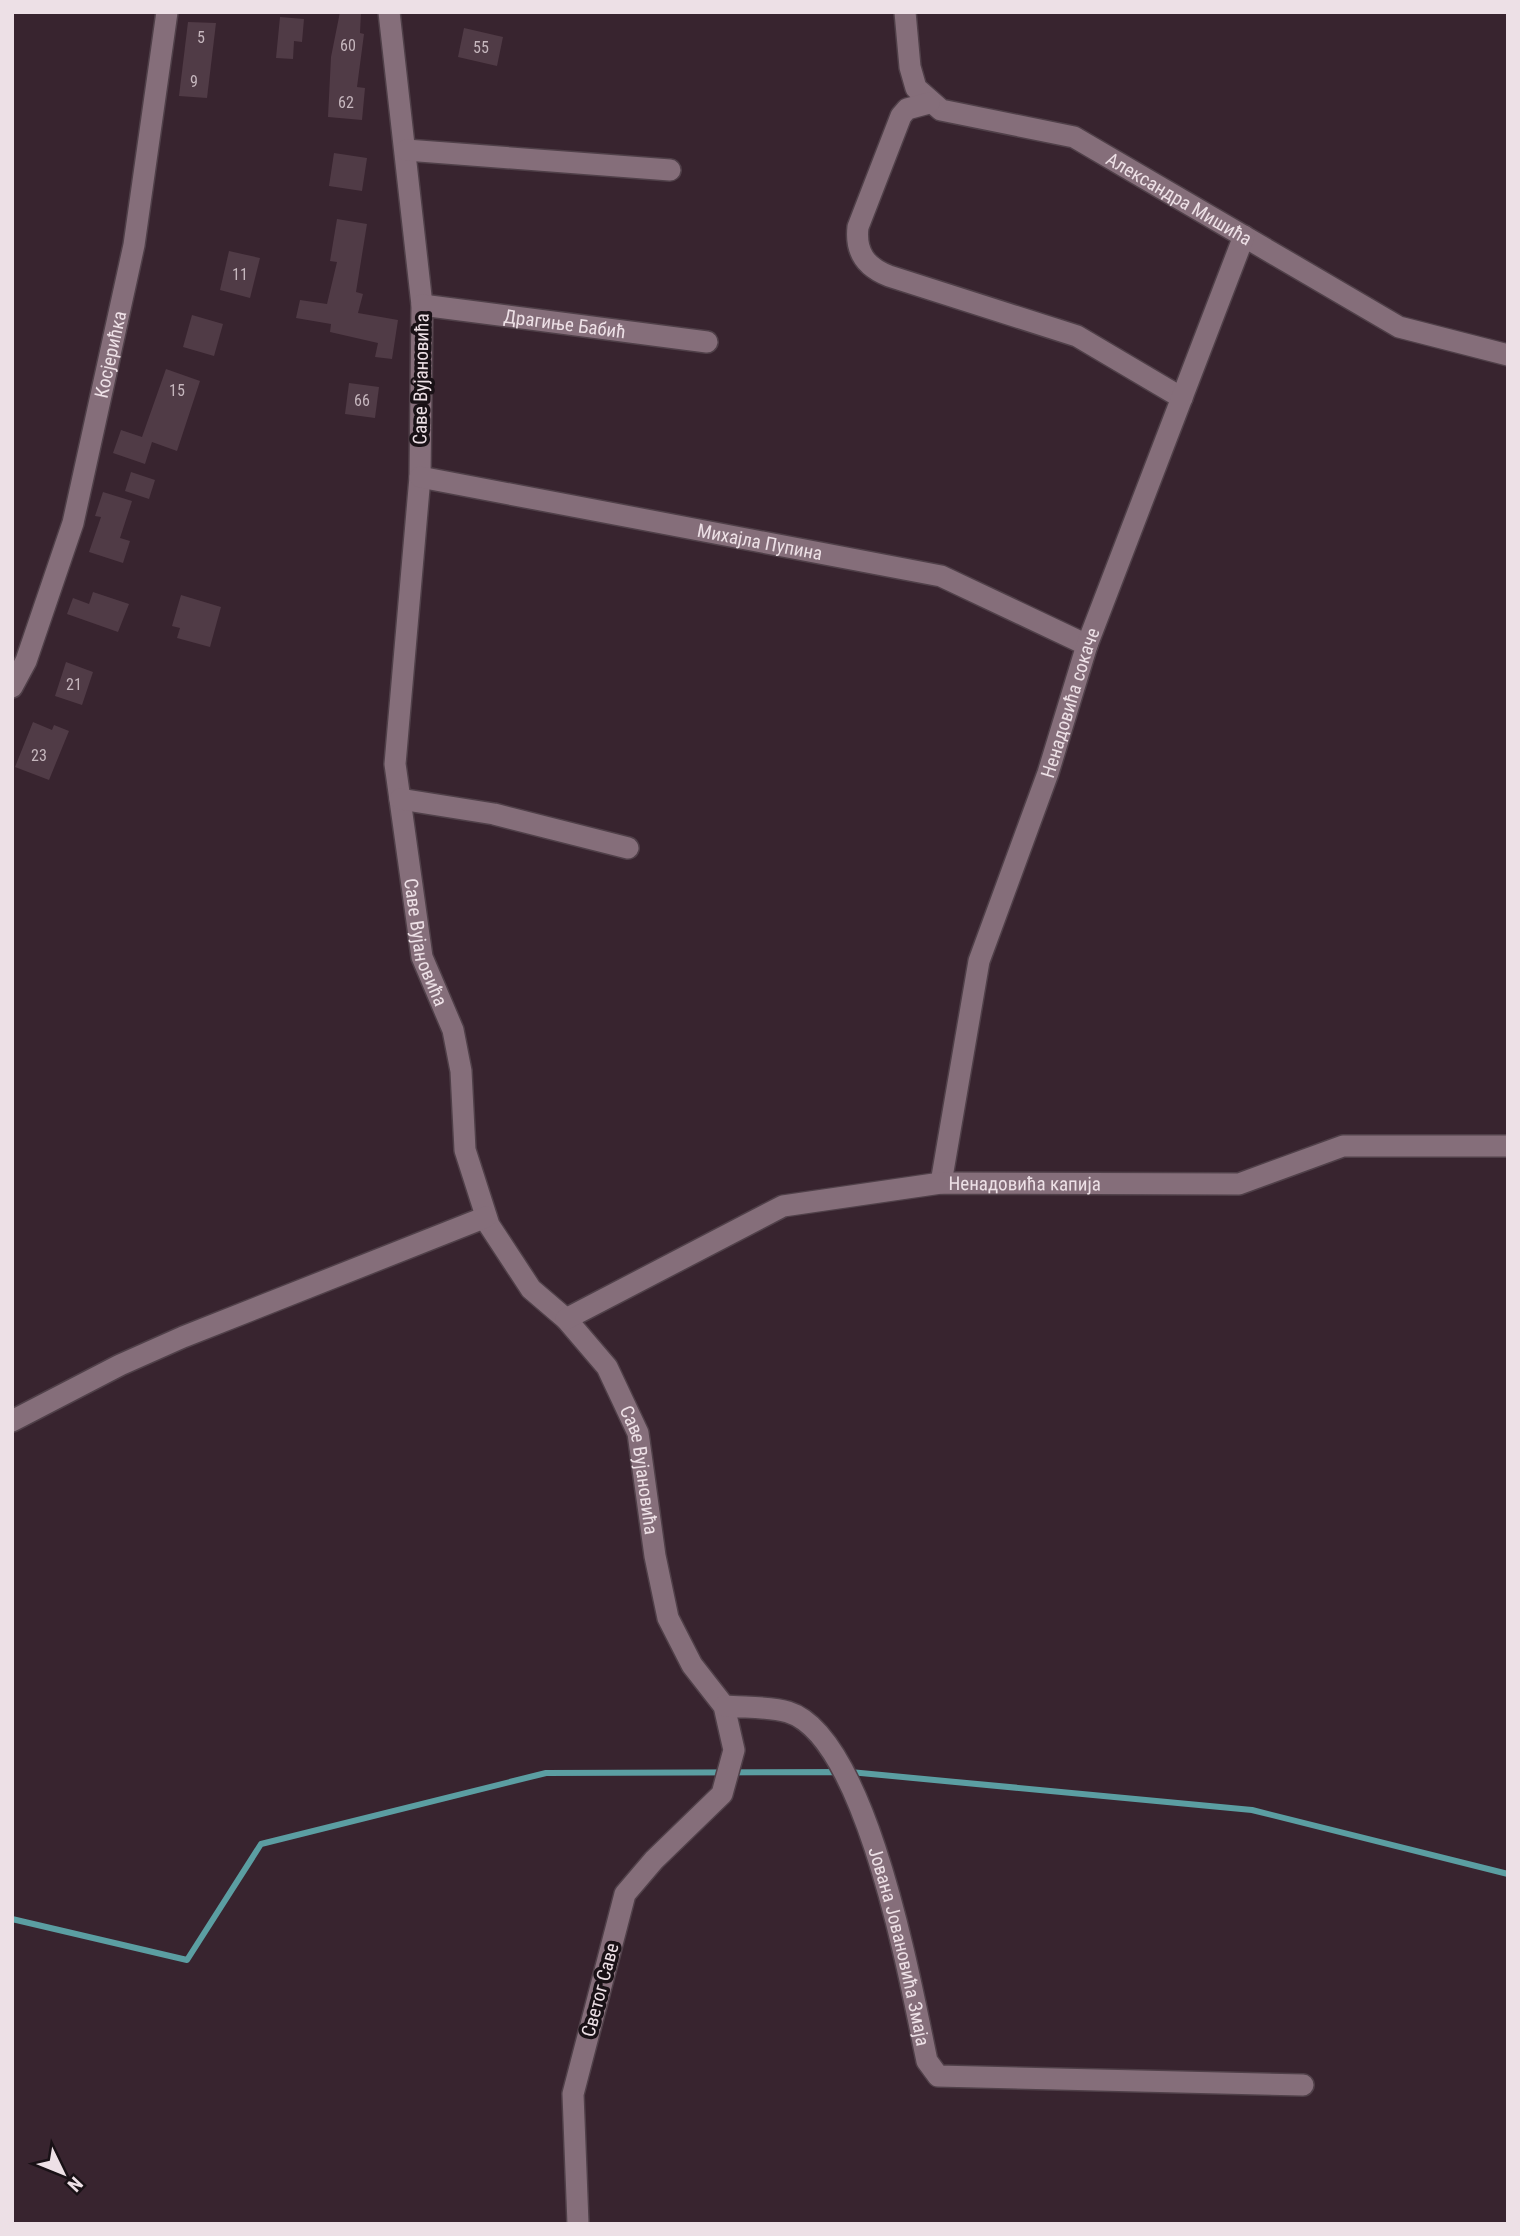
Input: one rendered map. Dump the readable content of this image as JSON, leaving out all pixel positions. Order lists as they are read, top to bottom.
{
  "streets": {
    "street": [
      "Александра Мишића",
      "Драгиње Бабић",
      "Косјерићка",
      "Саве Вујановића",
      "Михајла Пупина",
      "Ненадовића сокаче",
      "Ненадовића капија",
      "Јована Јовановића Змаја",
      "Светог Саве"
    ]
  },
  "crossings": [
    ["Александра Мишића", "Ненадовића сокаче"],
    ["Драгиње Бабић", "Саве Вујановића"],
    ["Саве Вујановића", "Михајла Пупина"],
    ["Саве Вујановића", "Ненадовића капија"],
    ["Саве Вујановића", "Јована Јовановића Змаја"],
    ["Саве Вујановића", "Светог Саве"],
    ["Михајла Пупина", "Ненадовића сокаче"],
    ["Ненадовића сокаче", "Ненадовића капија"]
  ],
  "house_numbers": [
    "5",
    "60",
    "55",
    "9",
    "62",
    "11",
    "15",
    "66",
    "21",
    "23"
  ],
  "north": "bottom right"
}
